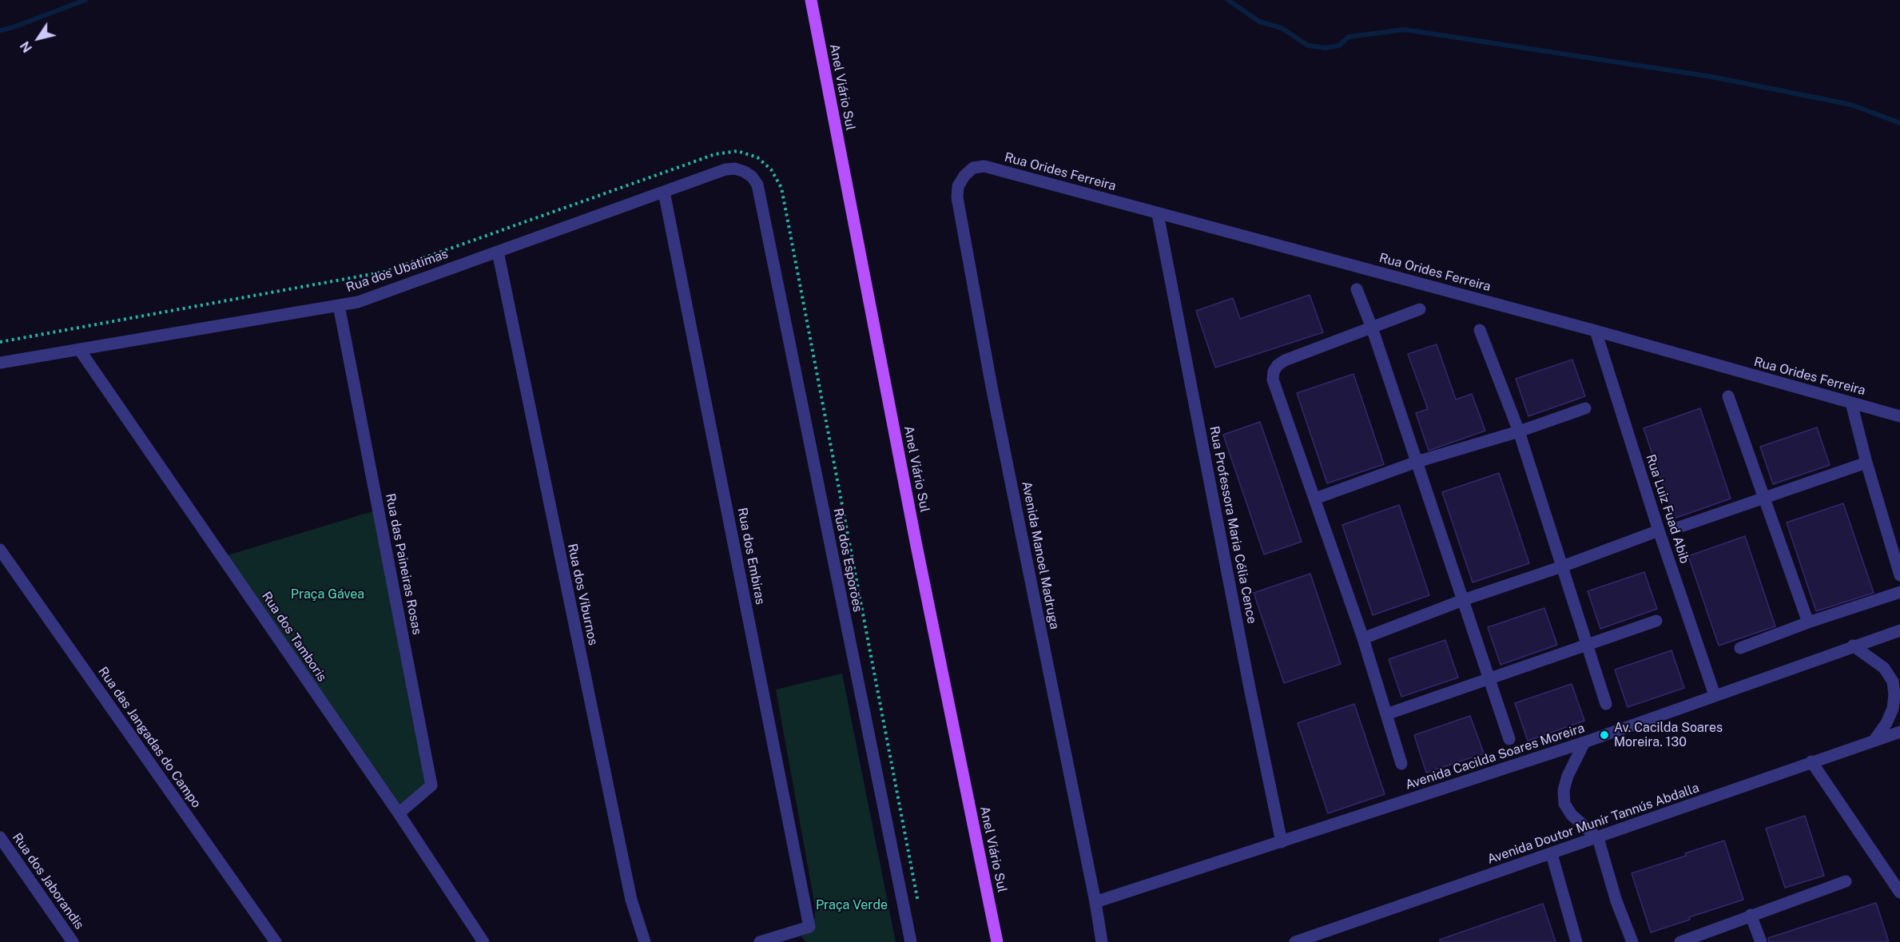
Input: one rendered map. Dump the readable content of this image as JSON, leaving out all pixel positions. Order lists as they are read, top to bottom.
{
  "streets": {
    "main road": ["Anel Viário Sul"],
    "street": [
      "Rua Orides Ferreira",
      "Rua dos Ubatimas",
      "Rua Luiz Fuad Abib",
      "Rua Professora Maria Célia Cence",
      "Avenida Manoel Madruga",
      "Rua dos Embiras",
      "Rua dos Esporões",
      "Rua das Paineiras Rosas",
      "Rua dos Viburnos",
      "Rua dos Tamboris",
      "Rua das Jangadas do Campo",
      "Avenida Cacilda Soares Moreira",
      "Avenida Doutor Munir Tannús Abdalla",
      "Rua dos Jaborandis"
    ]
  },
  "crossings": [
    ["Rua Orides Ferreira", "Rua Luiz Fuad Abib"],
    ["Rua Orides Ferreira", "Rua Professora Maria Célia Cence"],
    ["Rua Orides Ferreira", "Avenida Manoel Madruga"],
    ["Rua dos Ubatimas", "Rua dos Embiras"],
    ["Rua dos Ubatimas", "Rua dos Esporões"],
    ["Rua dos Ubatimas", "Rua das Paineiras Rosas"],
    ["Rua dos Ubatimas", "Rua dos Viburnos"],
    ["Rua dos Ubatimas", "Rua dos Tamboris"],
    ["Rua Luiz Fuad Abib", "Avenida Cacilda Soares Moreira"],
    ["Rua Professora Maria Célia Cence", "Avenida Cacilda Soares Moreira"],
    ["Avenida Manoel Madruga", "Avenida Cacilda Soares Moreira"],
    ["Rua das Paineiras Rosas", "Rua dos Tamboris"]
  ],
  "parks": ["Praça Gávea", "Praça Verde"],
  "places": ["Av. Cacilda Soares Moreira. 130"],
  "north": "bottom left"
}
